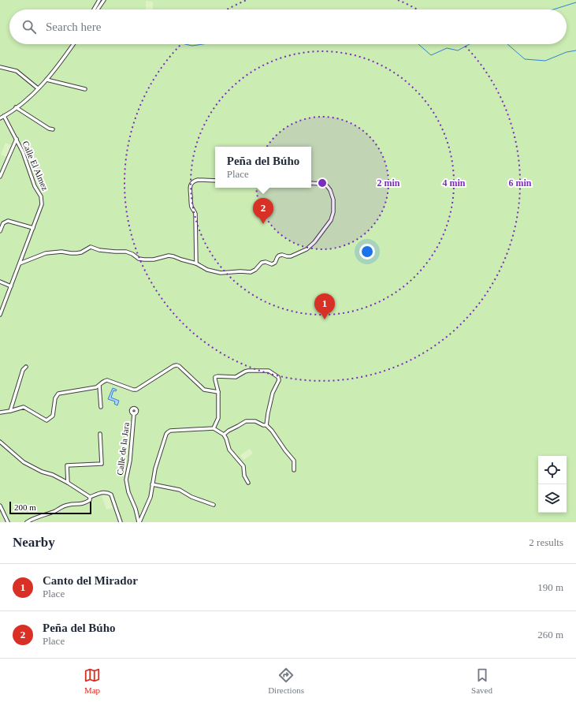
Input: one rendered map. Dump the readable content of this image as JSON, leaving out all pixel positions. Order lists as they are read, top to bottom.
{
  "streets": {
    "street": ["Calle El Almez", "Calle de la Jara"]
  },
  "scale_bar": "200 m",
  "page": {
    "search": "Search here",
    "popup": ["Peña del Búho", "Place"],
    "pins": ["2", "1"],
    "scale": "200 m",
    "heading": ["Nearby", "2 results"],
    "list": [
      {
        "mark": "1",
        "name": "Canto del Mirador",
        "note": "Place",
        "value": "190 m"
      },
      {
        "mark": "2",
        "name": "Peña del Búho",
        "note": "Place",
        "value": "260 m"
      }
    ],
    "nav": ["Map", "Directions", "Saved"]
  },
  "rings": ["2 min", "4 min", "6 min"]
}
